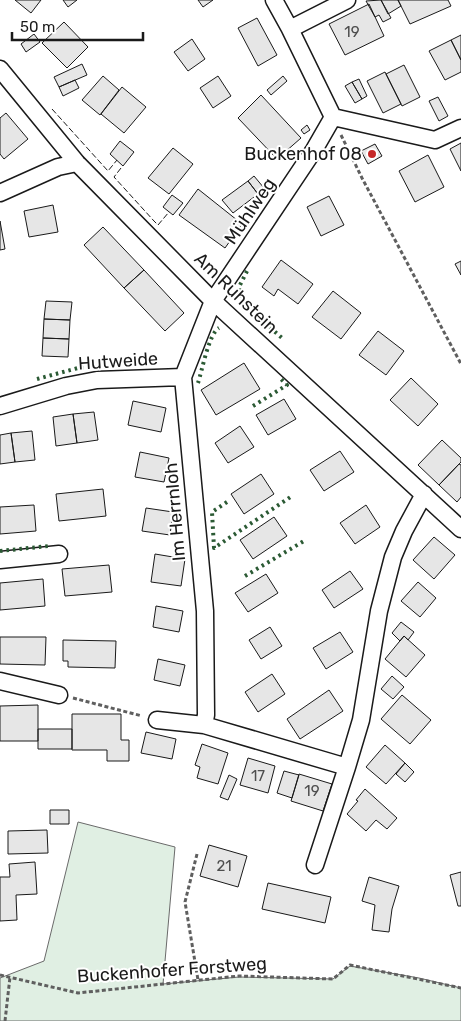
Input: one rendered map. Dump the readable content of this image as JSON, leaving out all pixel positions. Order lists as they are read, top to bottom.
{
  "streets": {
    "street": [
      "Mühlweg",
      "Am Ruhstein",
      "Hutweide",
      "Im Herrnloh"
    ],
    "path": ["Buckenhofer Forstweg"]
  },
  "crossings": [
    ["Mühlweg", "Am Ruhstein"],
    ["Mühlweg", "Im Herrnloh"],
    ["Am Ruhstein", "Im Herrnloh"],
    ["Hutweide", "Im Herrnloh"]
  ],
  "places": ["Buckenhof 08"],
  "house_numbers": [
    "19",
    "17",
    "19",
    "21"
  ],
  "scale_bar": "50 m"
}
